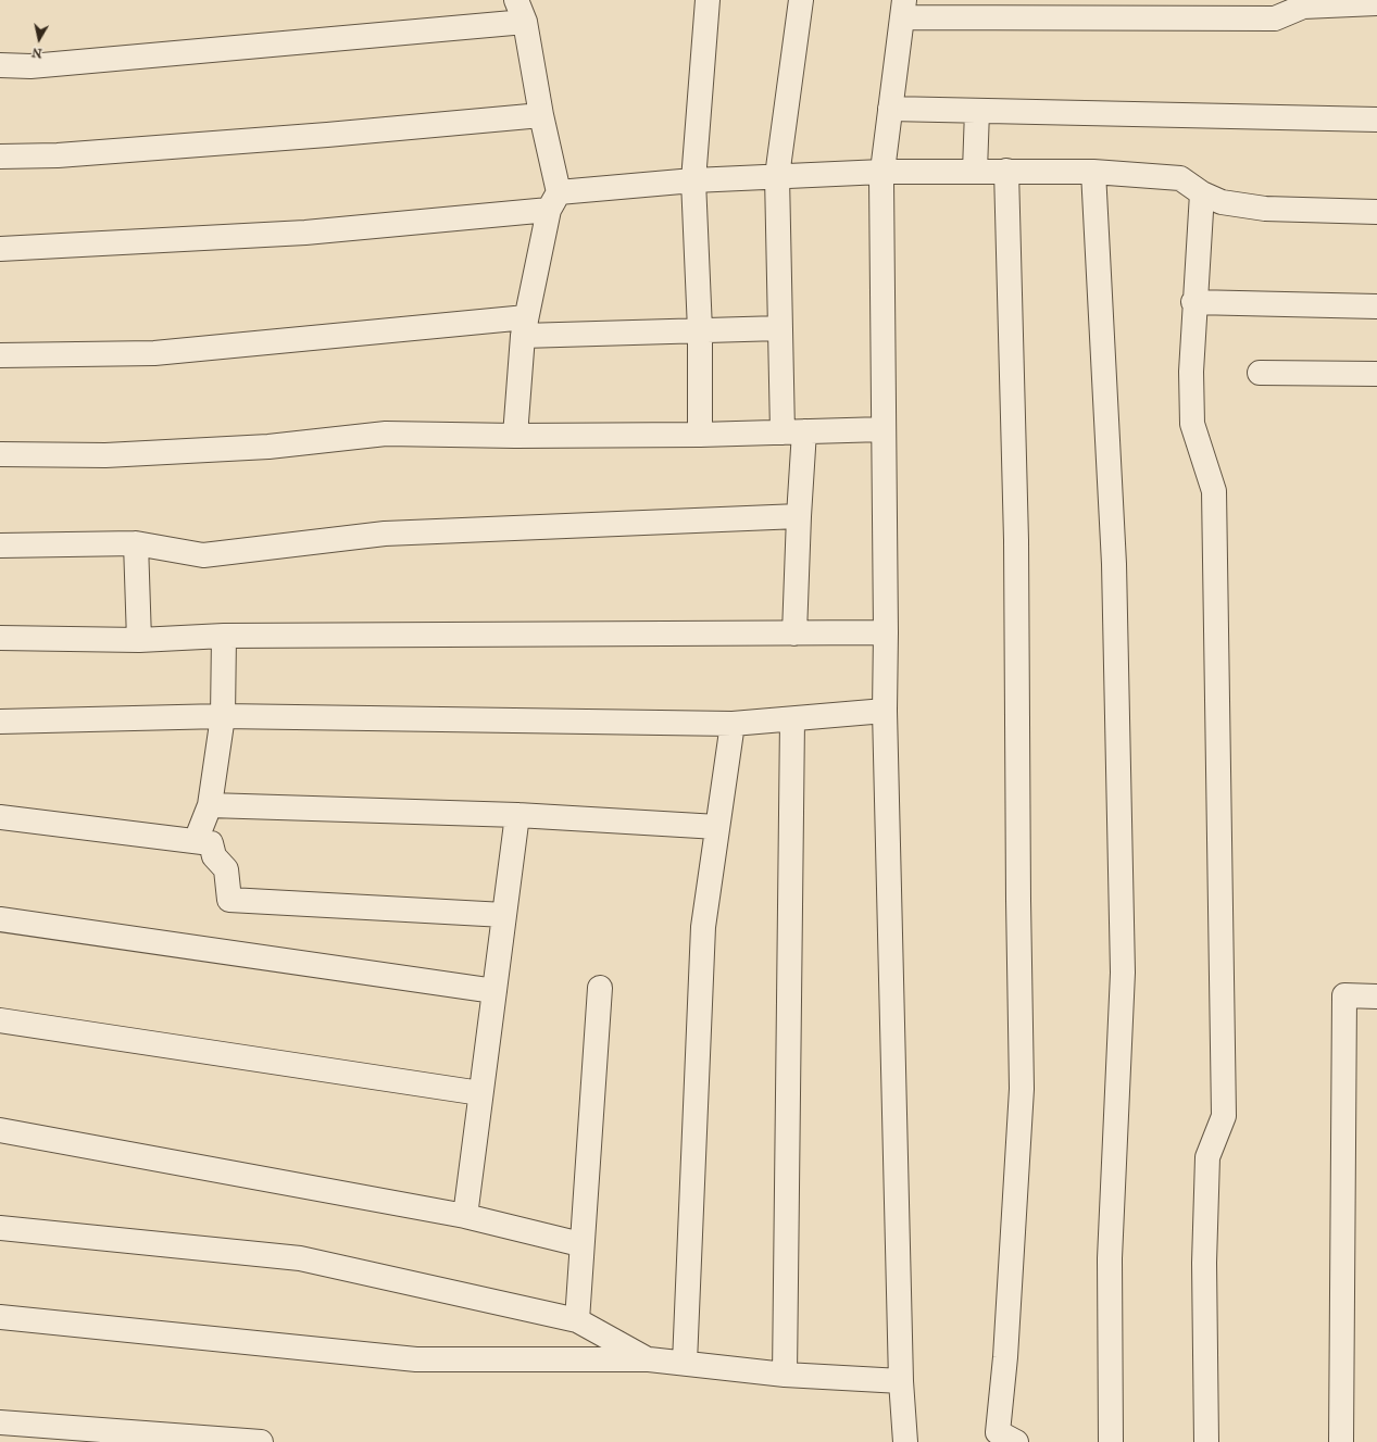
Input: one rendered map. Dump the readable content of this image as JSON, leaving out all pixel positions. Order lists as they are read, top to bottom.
{
  "north": "bottom"
}
